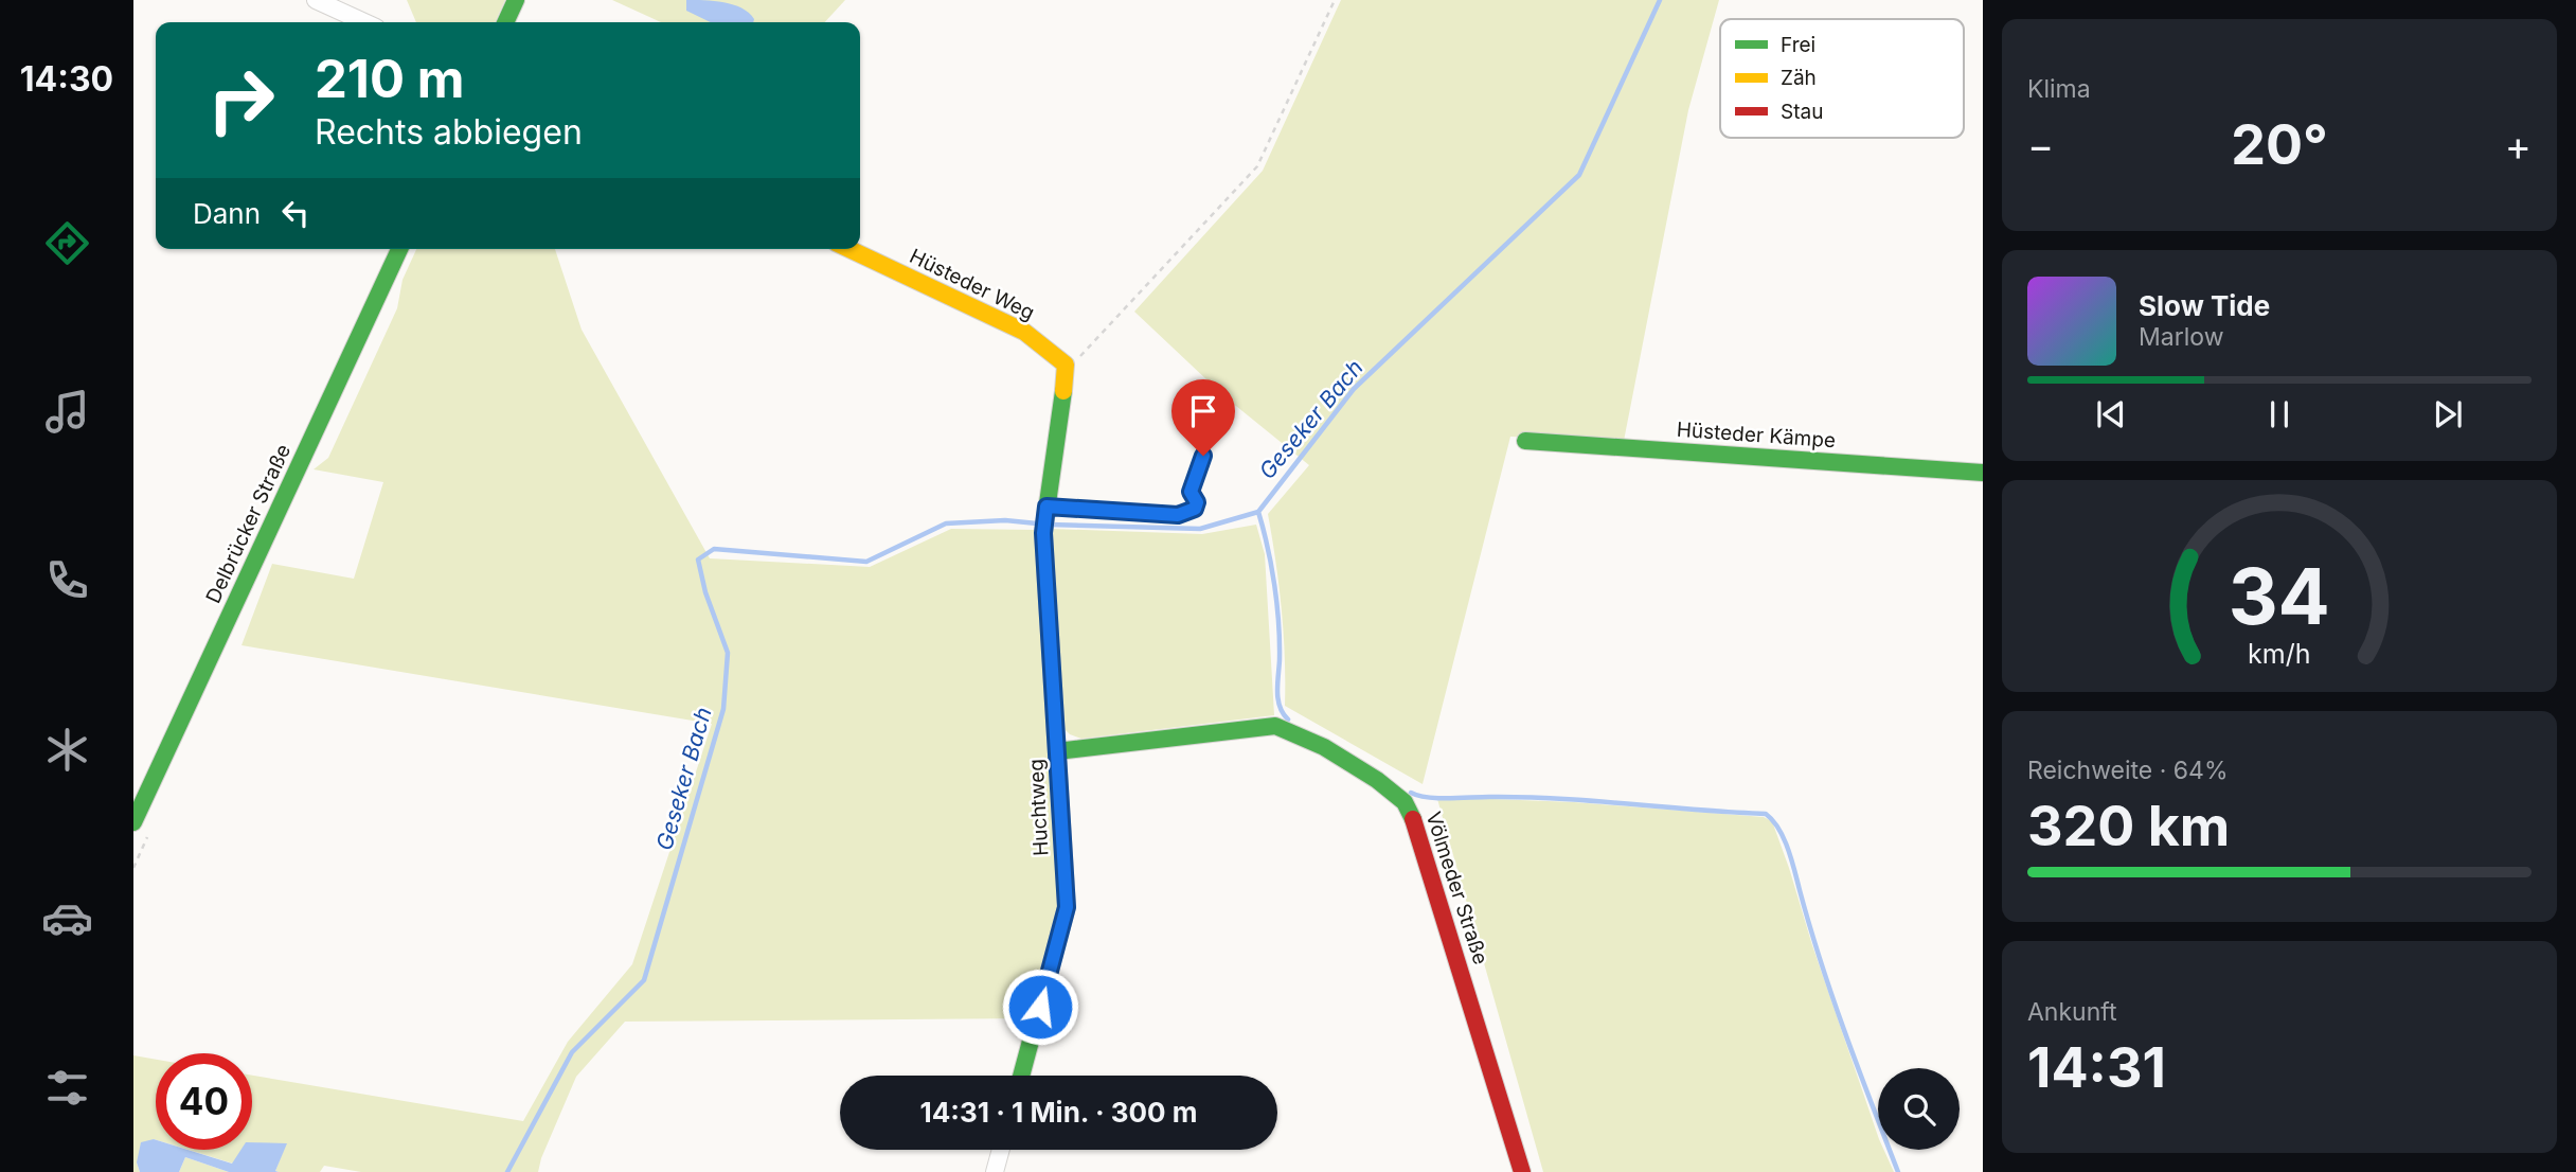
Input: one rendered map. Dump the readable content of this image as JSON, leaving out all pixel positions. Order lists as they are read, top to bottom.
{
  "streets": {
    "street": [
      "Hüsteder Weg",
      "Hüsteder Kämpe",
      "Delbrücker Straße",
      "Huchtweg",
      "Völmeder Straße"
    ]
  },
  "crossings": [
    ["Huchtweg", "Völmeder Straße"]
  ],
  "water": ["Geseker Bach"],
  "legend": ["Frei", "Zäh", "Stau"],
  "page": {
    "tabs": "14:30",
    "tile": [
      "Klima",
      ["Reichweite · 64%", "320 km"],
      ["Ankunft", "14:31"]
    ],
    "turn": ["210 m", "Rechts abbiegen"],
    "heat": ["−", "20°", "+"],
    "then": "Dann",
    "song": ["Slow Tide", "Marlow"],
    "limit": "40",
    "trip": "14:31 · 1 Min. · 300 m",
    "gauge": ["34", "km/h"]
  }
}
